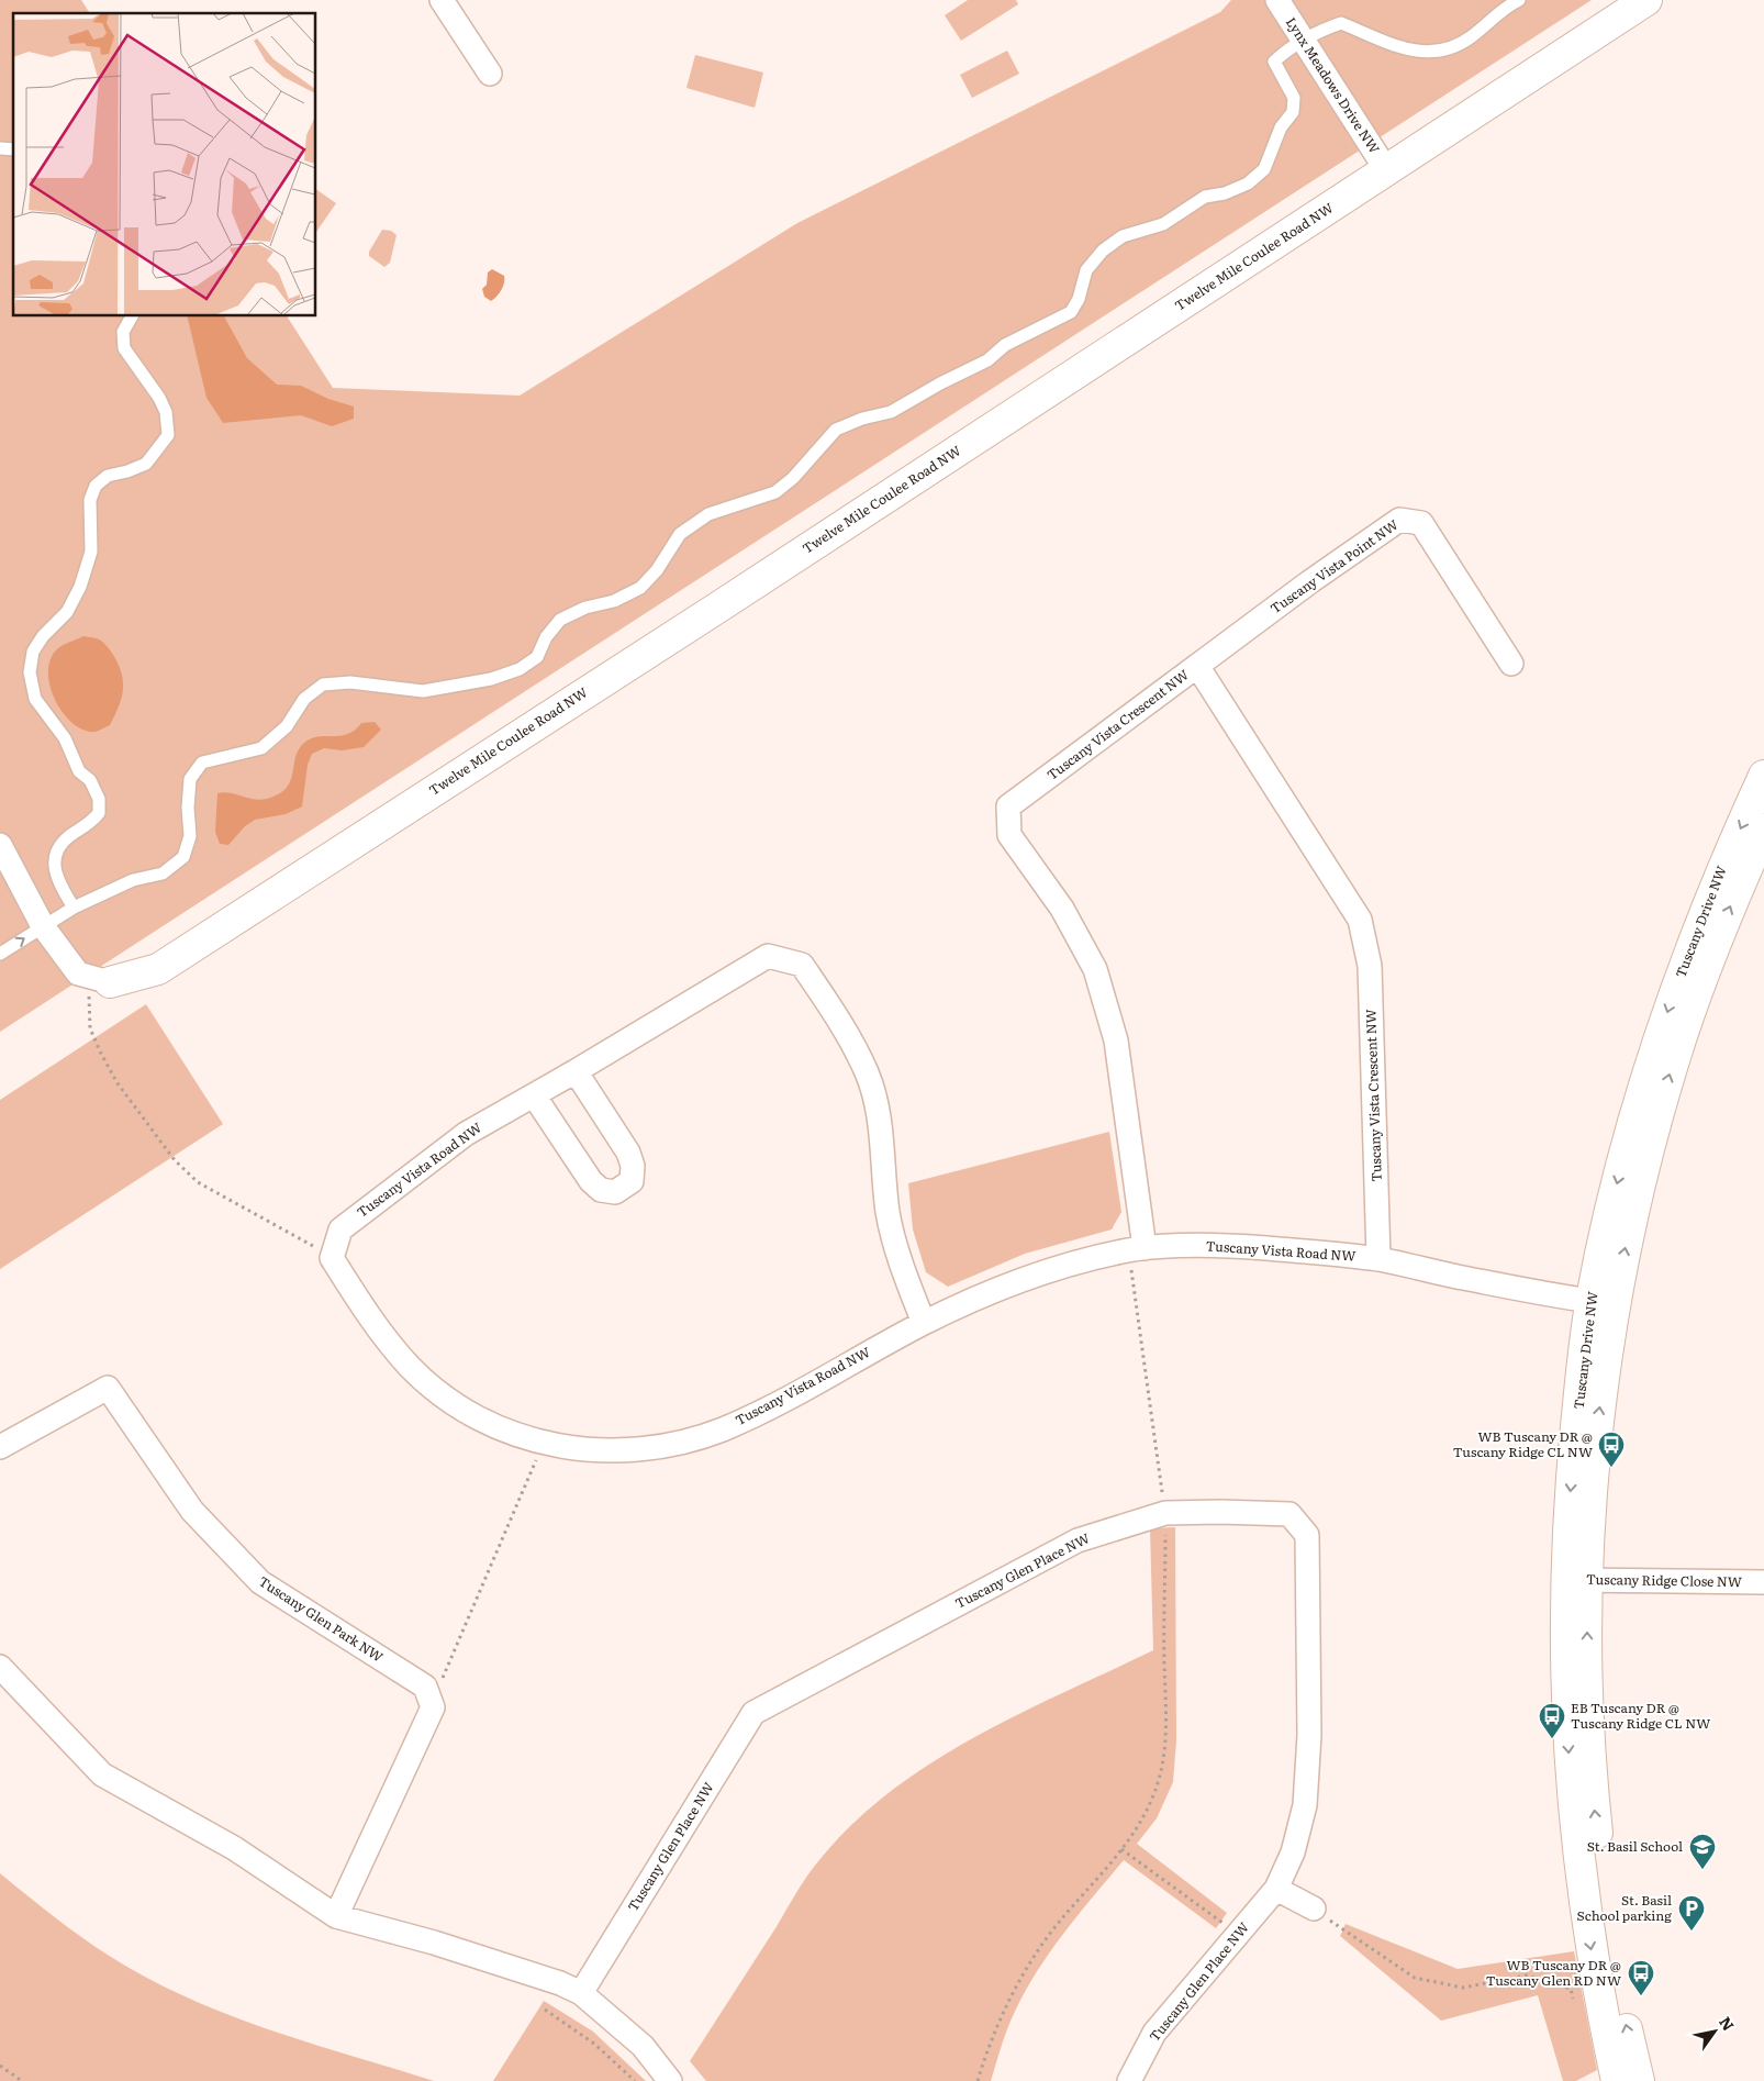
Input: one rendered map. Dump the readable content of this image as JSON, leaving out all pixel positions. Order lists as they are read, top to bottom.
{
  "streets": {
    "street": [
      "Lynx Meadows Drive NW",
      "Twelve Mile Coulee Road NW",
      "Tuscany Vista Point NW",
      "Tuscany Vista Crescent NW",
      "Tuscany Drive NW",
      "Tuscany Vista Road NW",
      "Tuscany Glen Place NW",
      "Tuscany Ridge Close NW",
      "Tuscany Glen Park NW"
    ]
  },
  "crossings": [
    ["Lynx Meadows Drive NW", "Twelve Mile Coulee Road NW"],
    ["Tuscany Vista Point NW", "Tuscany Vista Crescent NW"],
    ["Tuscany Vista Crescent NW", "Tuscany Vista Road NW"],
    ["Tuscany Drive NW", "Tuscany Vista Road NW"],
    ["Tuscany Drive NW", "Tuscany Ridge Close NW"]
  ],
  "places": {
    "bus stop": ["WB Tuscany DR @ Tuscany Ridge CL NW", "EB Tuscany DR @ Tuscany Ridge CL NW", "WB Tuscany DR @ Tuscany Glen RD NW"],
    "school or university": ["St. Basil School"],
    "parking": ["St. Basil School parking"]
  },
  "north": "top right"
}
